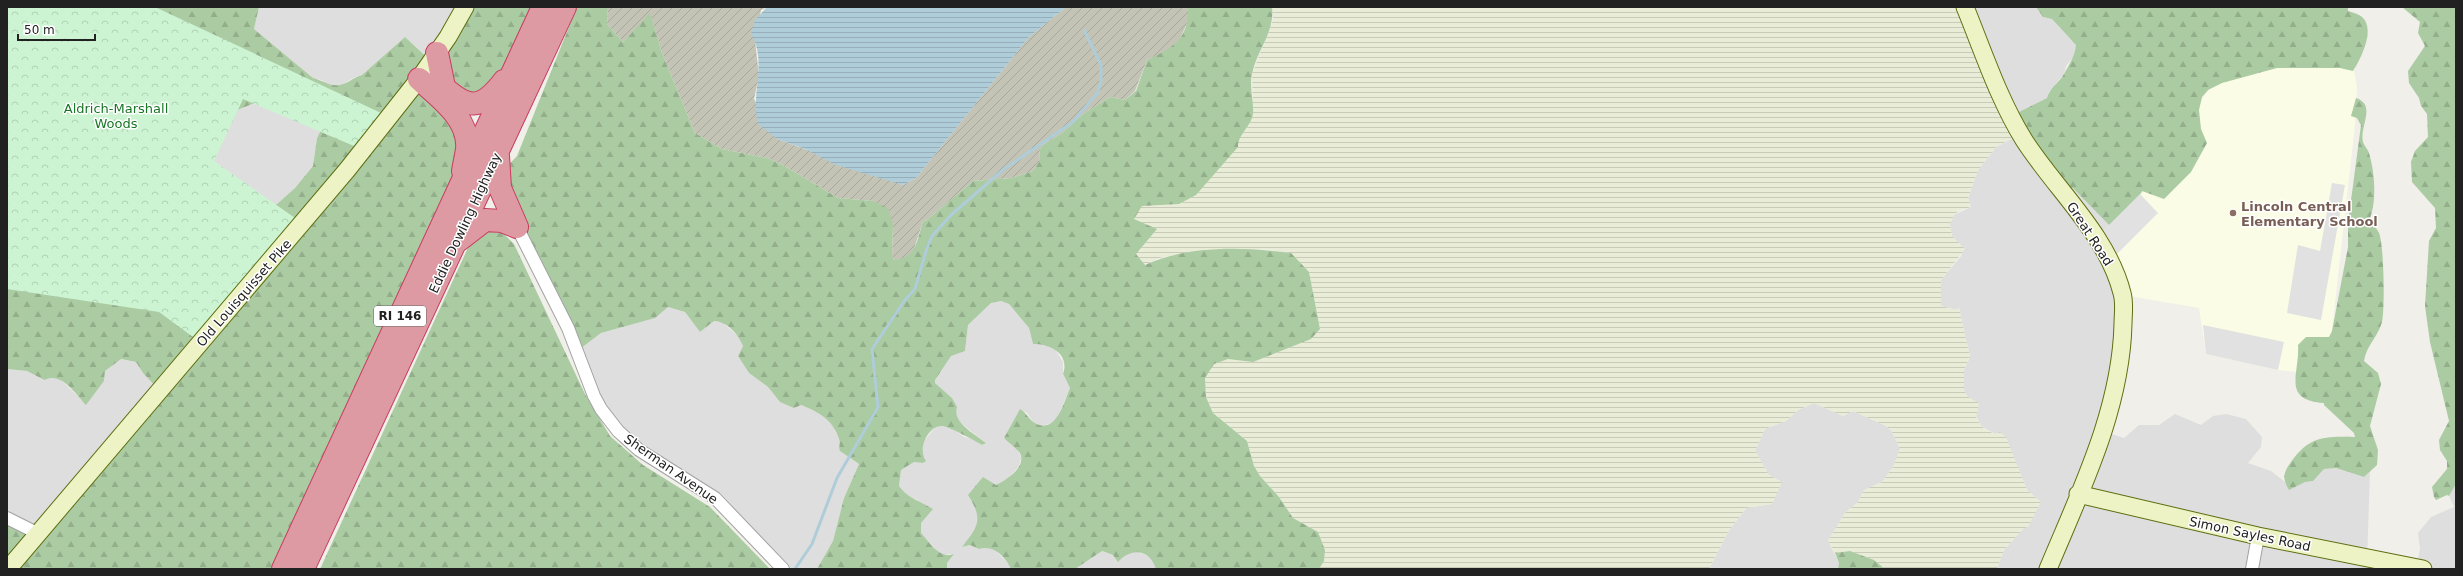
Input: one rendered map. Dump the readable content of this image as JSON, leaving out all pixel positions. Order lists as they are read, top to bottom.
{
  "streets": {
    "highway": ["Eddie Dowling Highway", "RI 146"],
    "street": [
      "Great Road",
      "Old Louisquisset Pike",
      "Sherman Avenue",
      "Simon Sayles Road"
    ]
  },
  "crossings": [
    ["Great Road", "Simon Sayles Road"]
  ],
  "parks": ["Aldrich-Marshall Woods"],
  "places": ["Lincoln Central Elementary School"],
  "scale_bar": "50 m"
}
